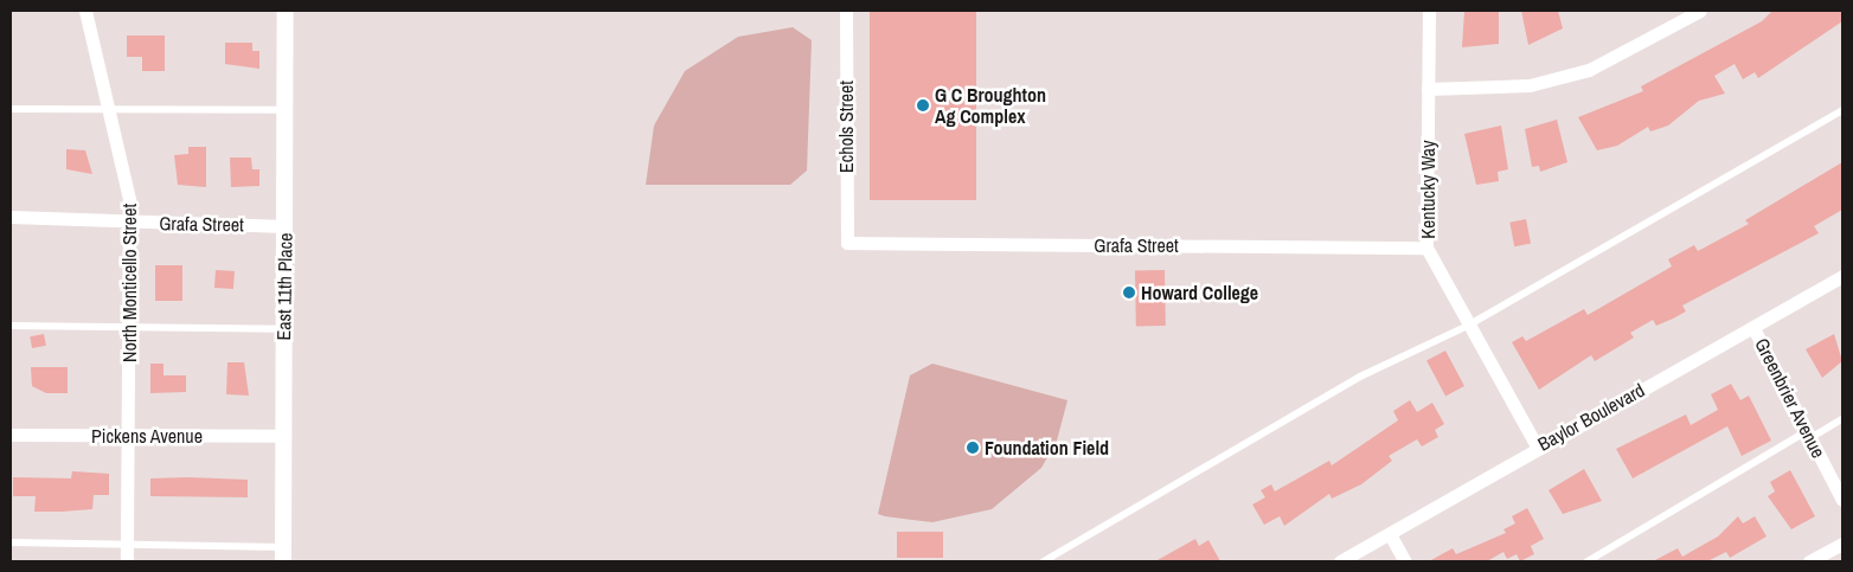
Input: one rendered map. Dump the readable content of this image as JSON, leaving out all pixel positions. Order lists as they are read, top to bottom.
{
  "streets": {
    "street": [
      "Echols Street",
      "Kentucky Way",
      "Grafa Street",
      "North Monticello Street",
      "East 11th Place",
      "Greenbrier Avenue",
      "Baylor Boulevard",
      "Pickens Avenue"
    ]
  },
  "crossings": [
    ["Echols Street", "Grafa Street"],
    ["Kentucky Way", "Grafa Street"],
    ["Kentucky Way", "Baylor Boulevard"],
    ["Grafa Street", "North Monticello Street"],
    ["Grafa Street", "East 11th Place"],
    ["North Monticello Street", "Pickens Avenue"],
    ["East 11th Place", "Pickens Avenue"],
    ["Greenbrier Avenue", "Baylor Boulevard"]
  ],
  "places": ["G C Broughton Ag Complex", "Howard College", "Foundation Field"]
}
